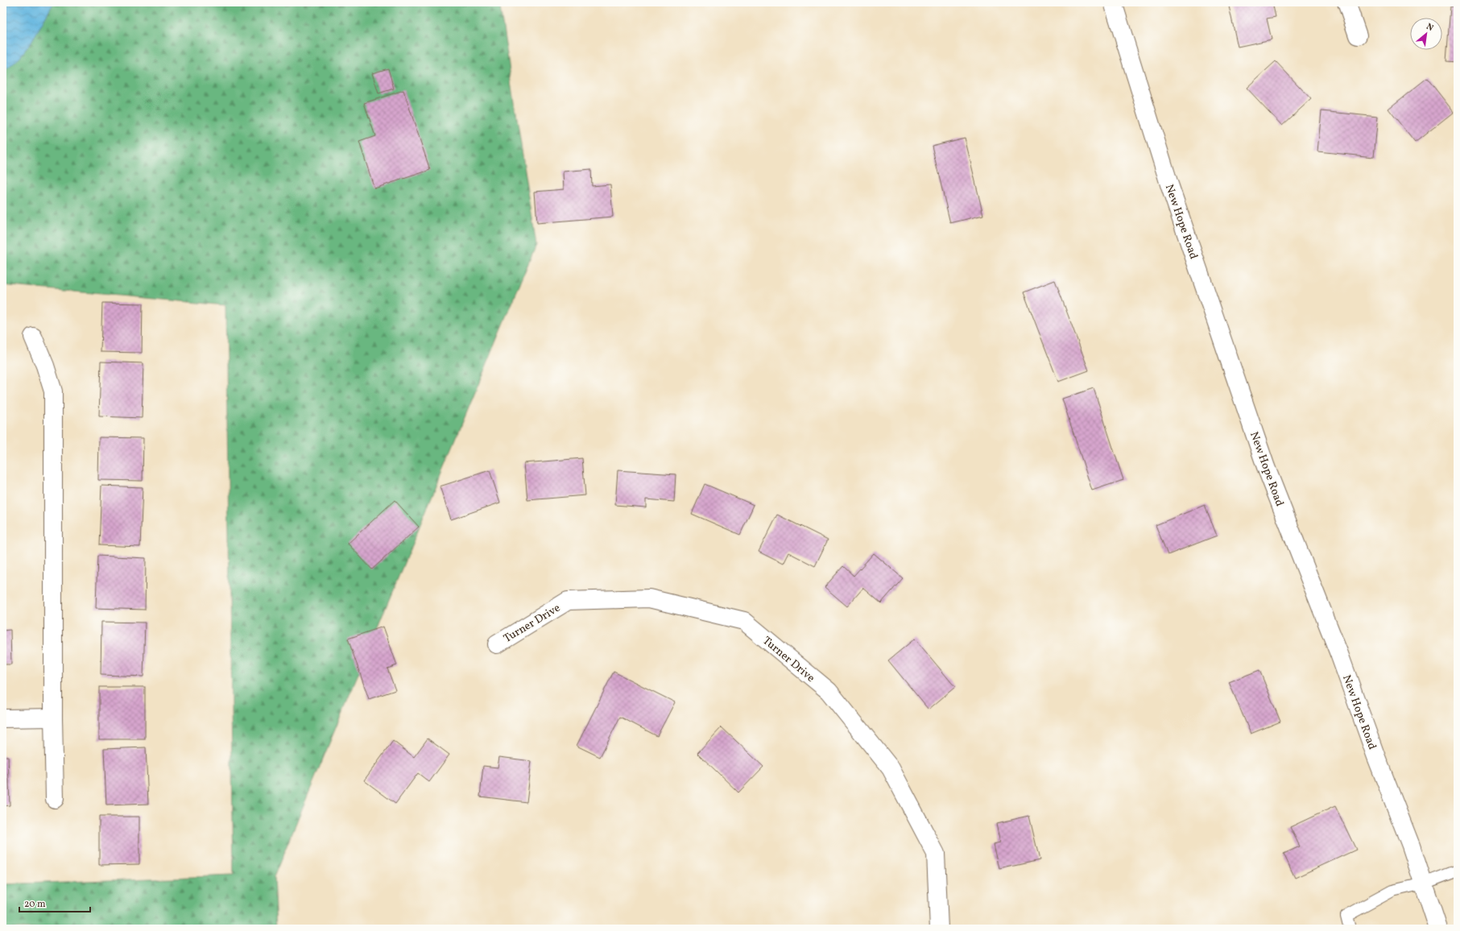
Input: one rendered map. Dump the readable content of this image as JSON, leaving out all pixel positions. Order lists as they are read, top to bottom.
{
  "streets": {
    "street": ["New Hope Road", "Turner Drive"]
  },
  "scale_bar": "20 m",
  "north": "top right"
}
